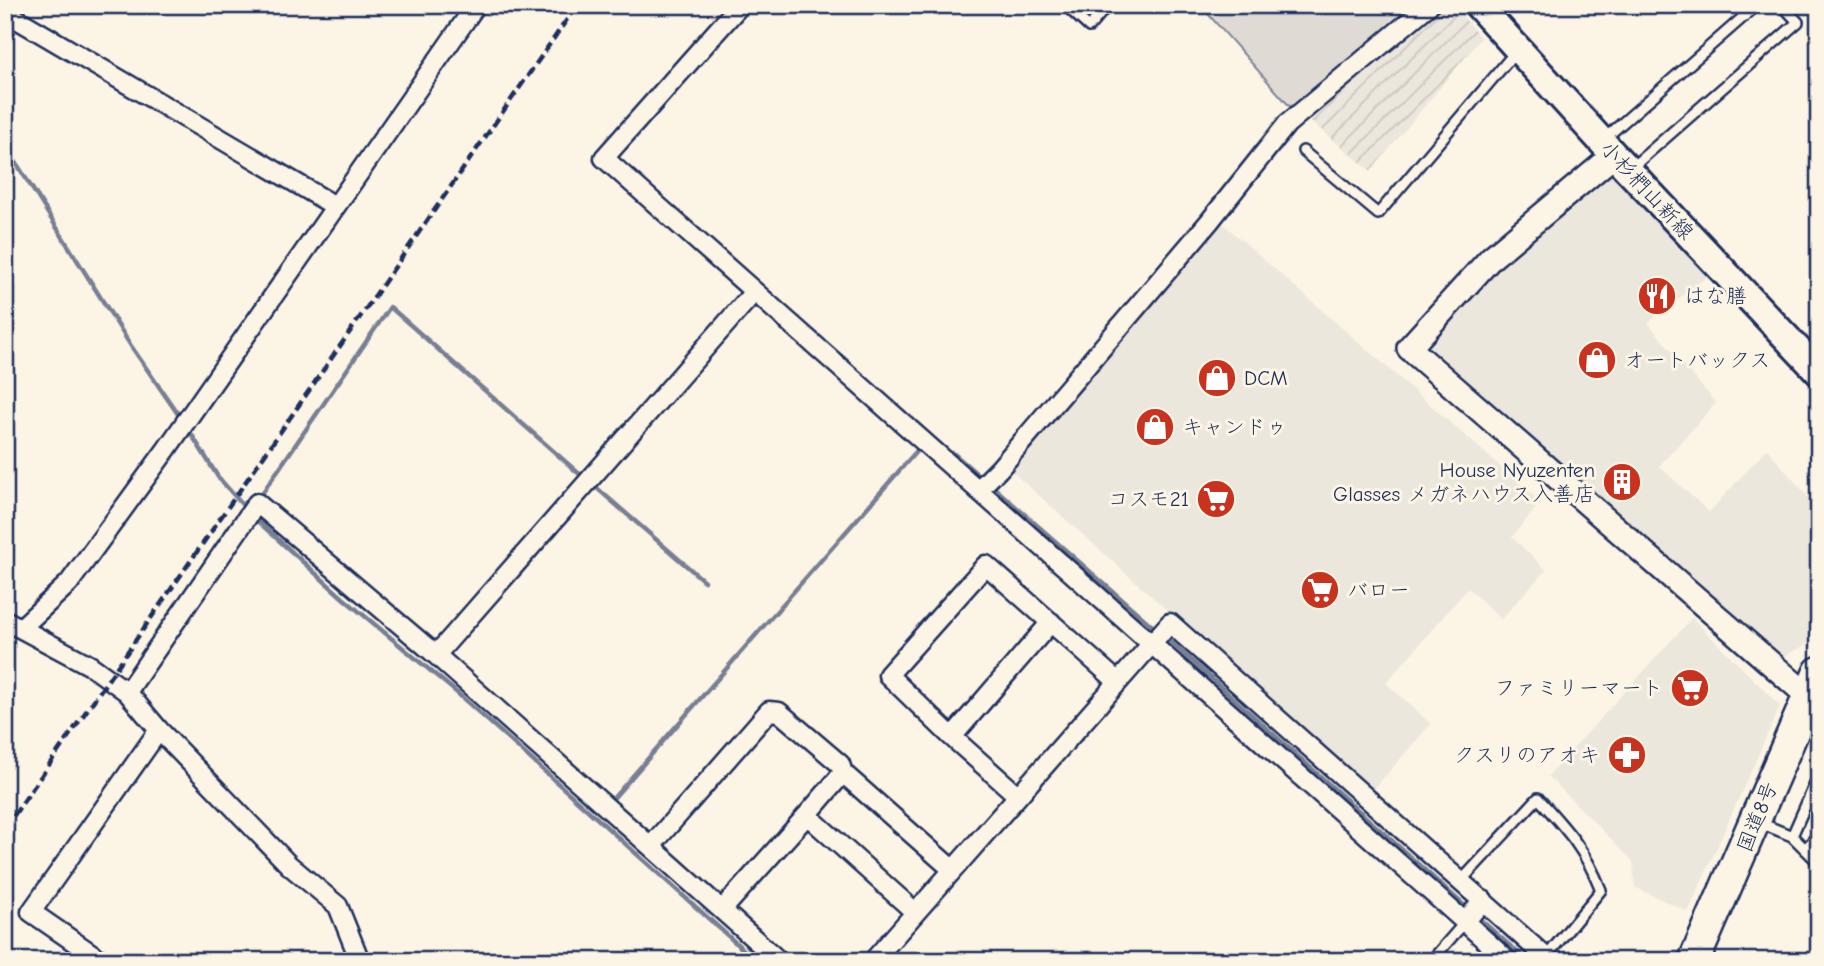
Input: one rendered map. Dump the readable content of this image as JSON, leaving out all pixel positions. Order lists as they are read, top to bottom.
{
  "streets": {
    "highway": ["国道8号"],
    "main road": ["小杉椚山新線"]
  },
  "places": {
    "restaurant": ["はな膳"],
    "shop": ["オートバックス", "DCM", "キャンドゥ"],
    "building": ["House Nyuzenten Glasses メガネハウス入善店"],
    "supermarket": ["コスモ21", "バロー", "ファミリーマート"],
    "pharmacy": ["クスリのアオキ"]
  }
}
